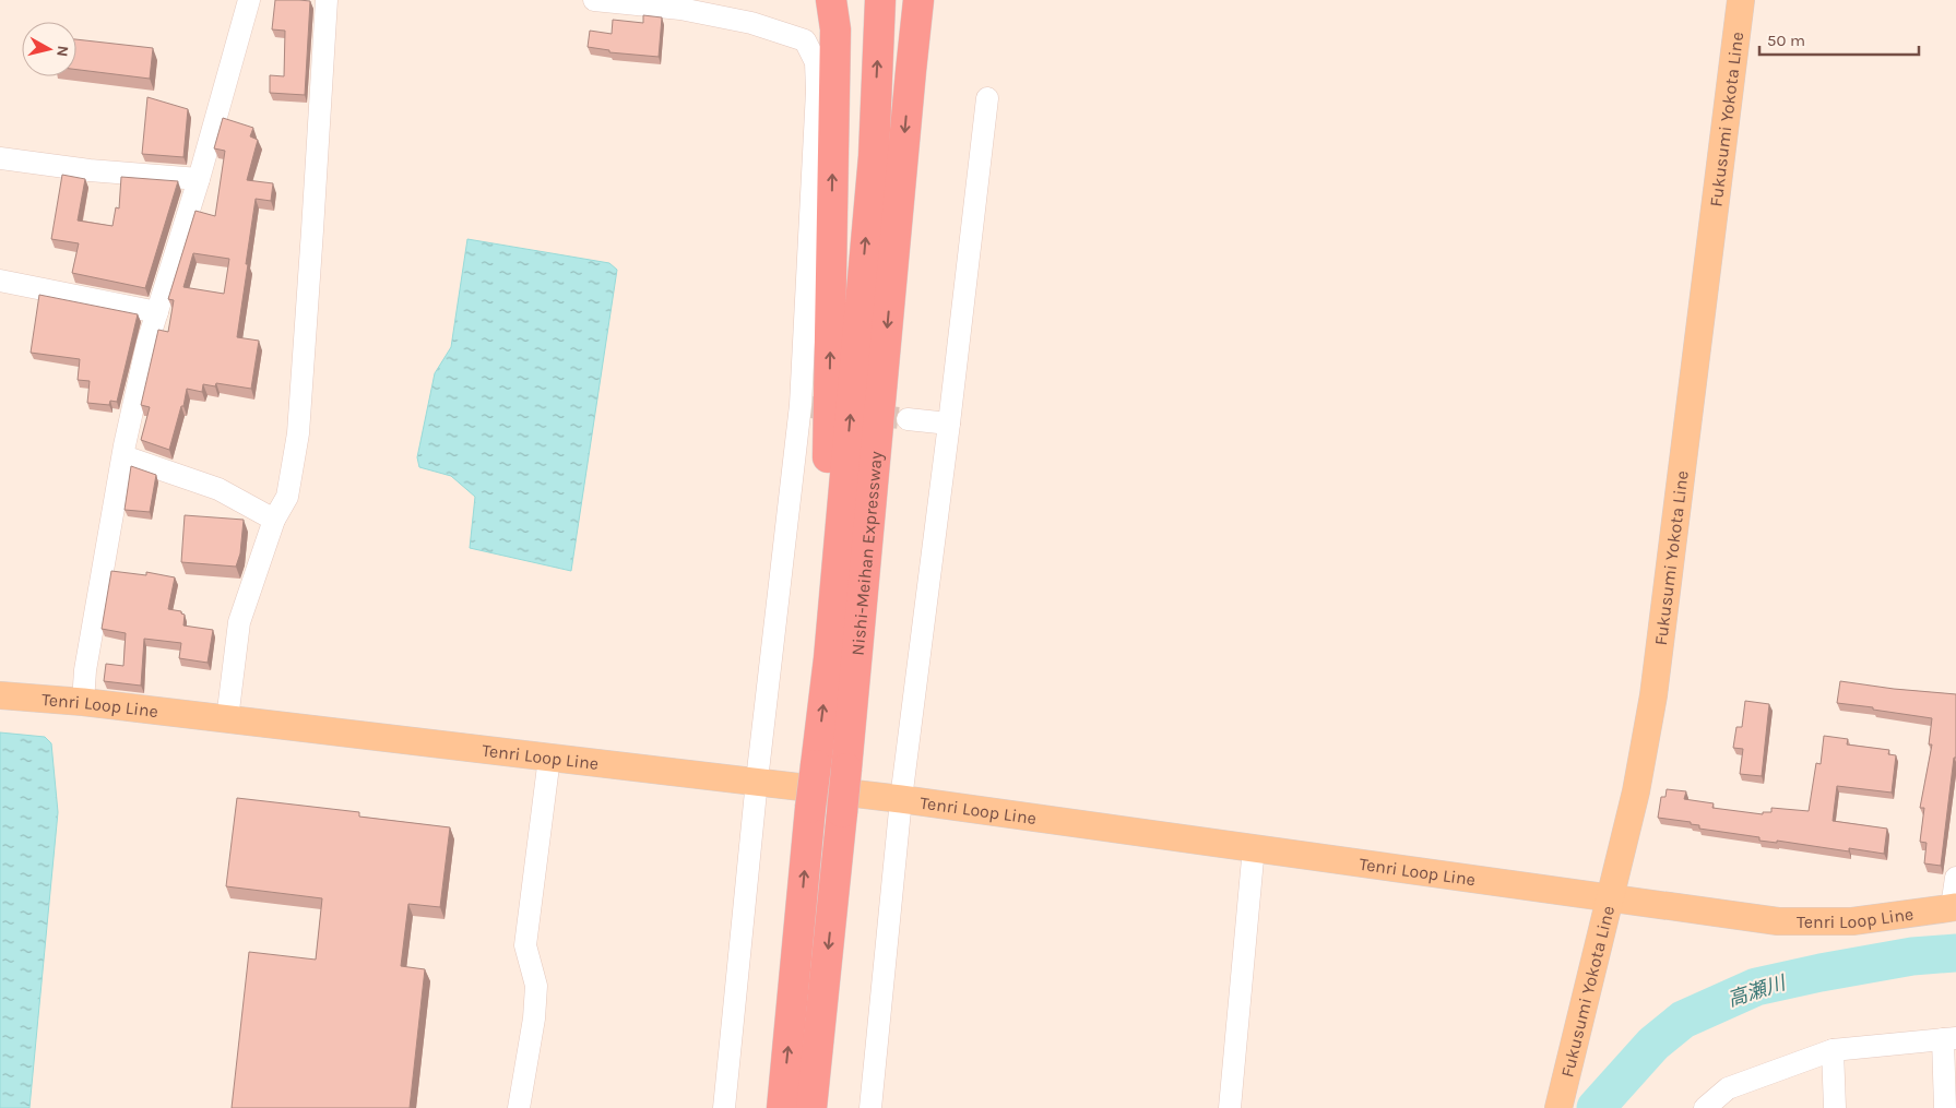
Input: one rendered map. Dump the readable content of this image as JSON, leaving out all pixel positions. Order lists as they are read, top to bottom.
{
  "streets": {
    "highway": ["Nishi-Meihan Expressway"],
    "main road": ["Fukusumi Yokota Line", "Tenri Loop Line"]
  },
  "crossings": [
    ["Fukusumi Yokota Line", "Tenri Loop Line"]
  ],
  "water": ["高瀬川"],
  "scale_bar": "50 m",
  "north": "right"
}
